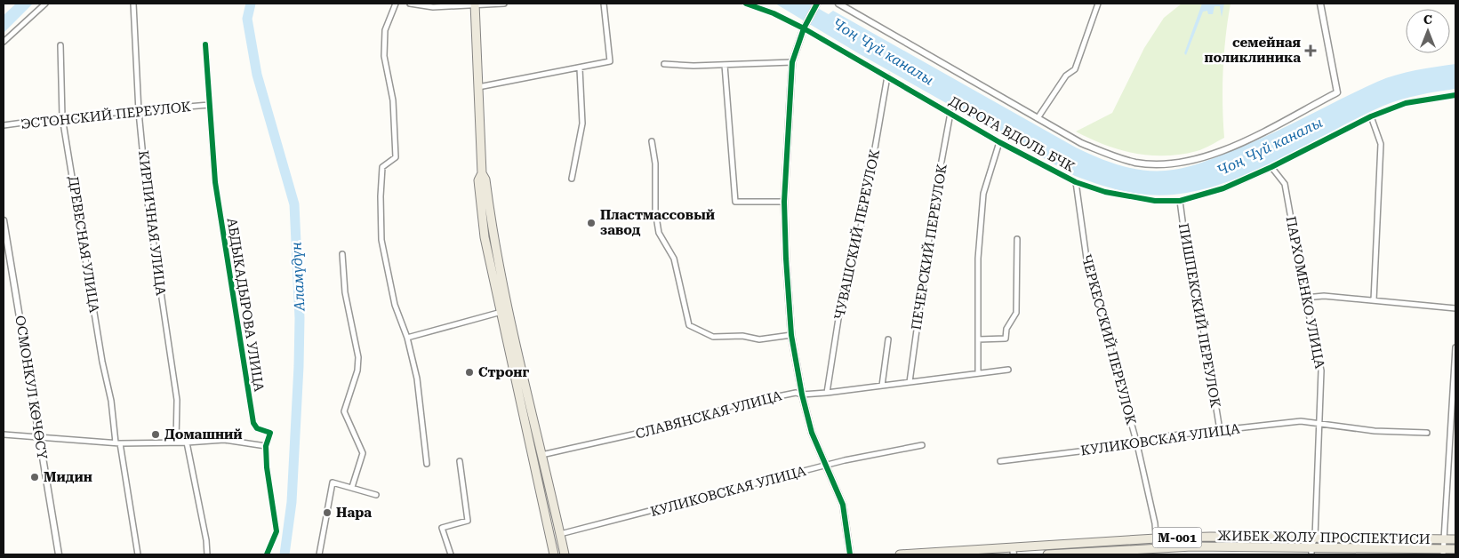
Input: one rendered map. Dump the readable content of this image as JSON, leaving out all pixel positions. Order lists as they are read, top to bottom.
{
  "streets": {
    "main road": ["М-001", "ЖИБЕК ЖОЛУ ПРОСПЕКТИСИ"],
    "street": [
      "ЭСТОНСКИЙ ПЕРЕУЛОК",
      "ДОРОГА ВДОЛЬ БЧК",
      "КИРПИЧНАЯ УЛИЦА",
      "ЧУВАШСКИЙ ПЕРЕУЛОК",
      "ДРЕВЕСНАЯ УЛИЦА",
      "ПЕЧЕРСКИЙ ПЕРЕУЛОК",
      "ПАРХОМЕНКО УЛИЦА",
      "АБДЫКАДЫРОВА УЛИЦА",
      "ПИШПЕКСКИЙ ПЕРЕУЛОК",
      "ЧЕРКЕССКИЙ ПЕРЕУЛОК",
      "ОСМОНКУЛ КӨЧӨСҮ",
      "СЛАВЯНСКАЯ УЛИЦА",
      "КУЛИКОВСКАЯ УЛИЦА"
    ]
  },
  "crossings": [
    ["ЭСТОНСКИЙ ПЕРЕУЛОК", "КИРПИЧНАЯ УЛИЦА"],
    ["ЭСТОНСКИЙ ПЕРЕУЛОК", "ДРЕВЕСНАЯ УЛИЦА"],
    ["ЭСТОНСКИЙ ПЕРЕУЛОК", "АБДЫКАДЫРОВА УЛИЦА"],
    ["ДОРОГА ВДОЛЬ БЧК", "ЧУВАШСКИЙ ПЕРЕУЛОК"],
    ["ДОРОГА ВДОЛЬ БЧК", "ПЕЧЕРСКИЙ ПЕРЕУЛОК"],
    ["ДОРОГА ВДОЛЬ БЧК", "ПАРХОМЕНКО УЛИЦА"],
    ["ДОРОГА ВДОЛЬ БЧК", "ПИШПЕКСКИЙ ПЕРЕУЛОК"],
    ["ДОРОГА ВДОЛЬ БЧК", "ЧЕРКЕССКИЙ ПЕРЕУЛОК"],
    ["ЧУВАШСКИЙ ПЕРЕУЛОК", "СЛАВЯНСКАЯ УЛИЦА"],
    ["ПЕЧЕРСКИЙ ПЕРЕУЛОК", "СЛАВЯНСКАЯ УЛИЦА"],
    ["ПАРХОМЕНКО УЛИЦА", "КУЛИКОВСКАЯ УЛИЦА"],
    ["ПАРХОМЕНКО УЛИЦА", "ЖИБЕК ЖОЛУ ПРОСПЕКТИСИ"],
    ["ПИШПЕКСКИЙ ПЕРЕУЛОК", "КУЛИКОВСКАЯ УЛИЦА"],
    ["ЧЕРКЕССКИЙ ПЕРЕУЛОК", "КУЛИКОВСКАЯ УЛИЦА"],
    ["ЧЕРКЕССКИЙ ПЕРЕУЛОК", "ЖИБЕК ЖОЛУ ПРОСПЕКТИСИ"]
  ],
  "water": ["Чоң Чүй каналы", "Аламүдүн"],
  "places": {
    "health": ["семейная поликлиника"],
    "other": [
      "Пластмассовый завод",
      "Стронг",
      "Домашний",
      "Мидин",
      "Нара"
    ]
  },
  "north": "top"
}
